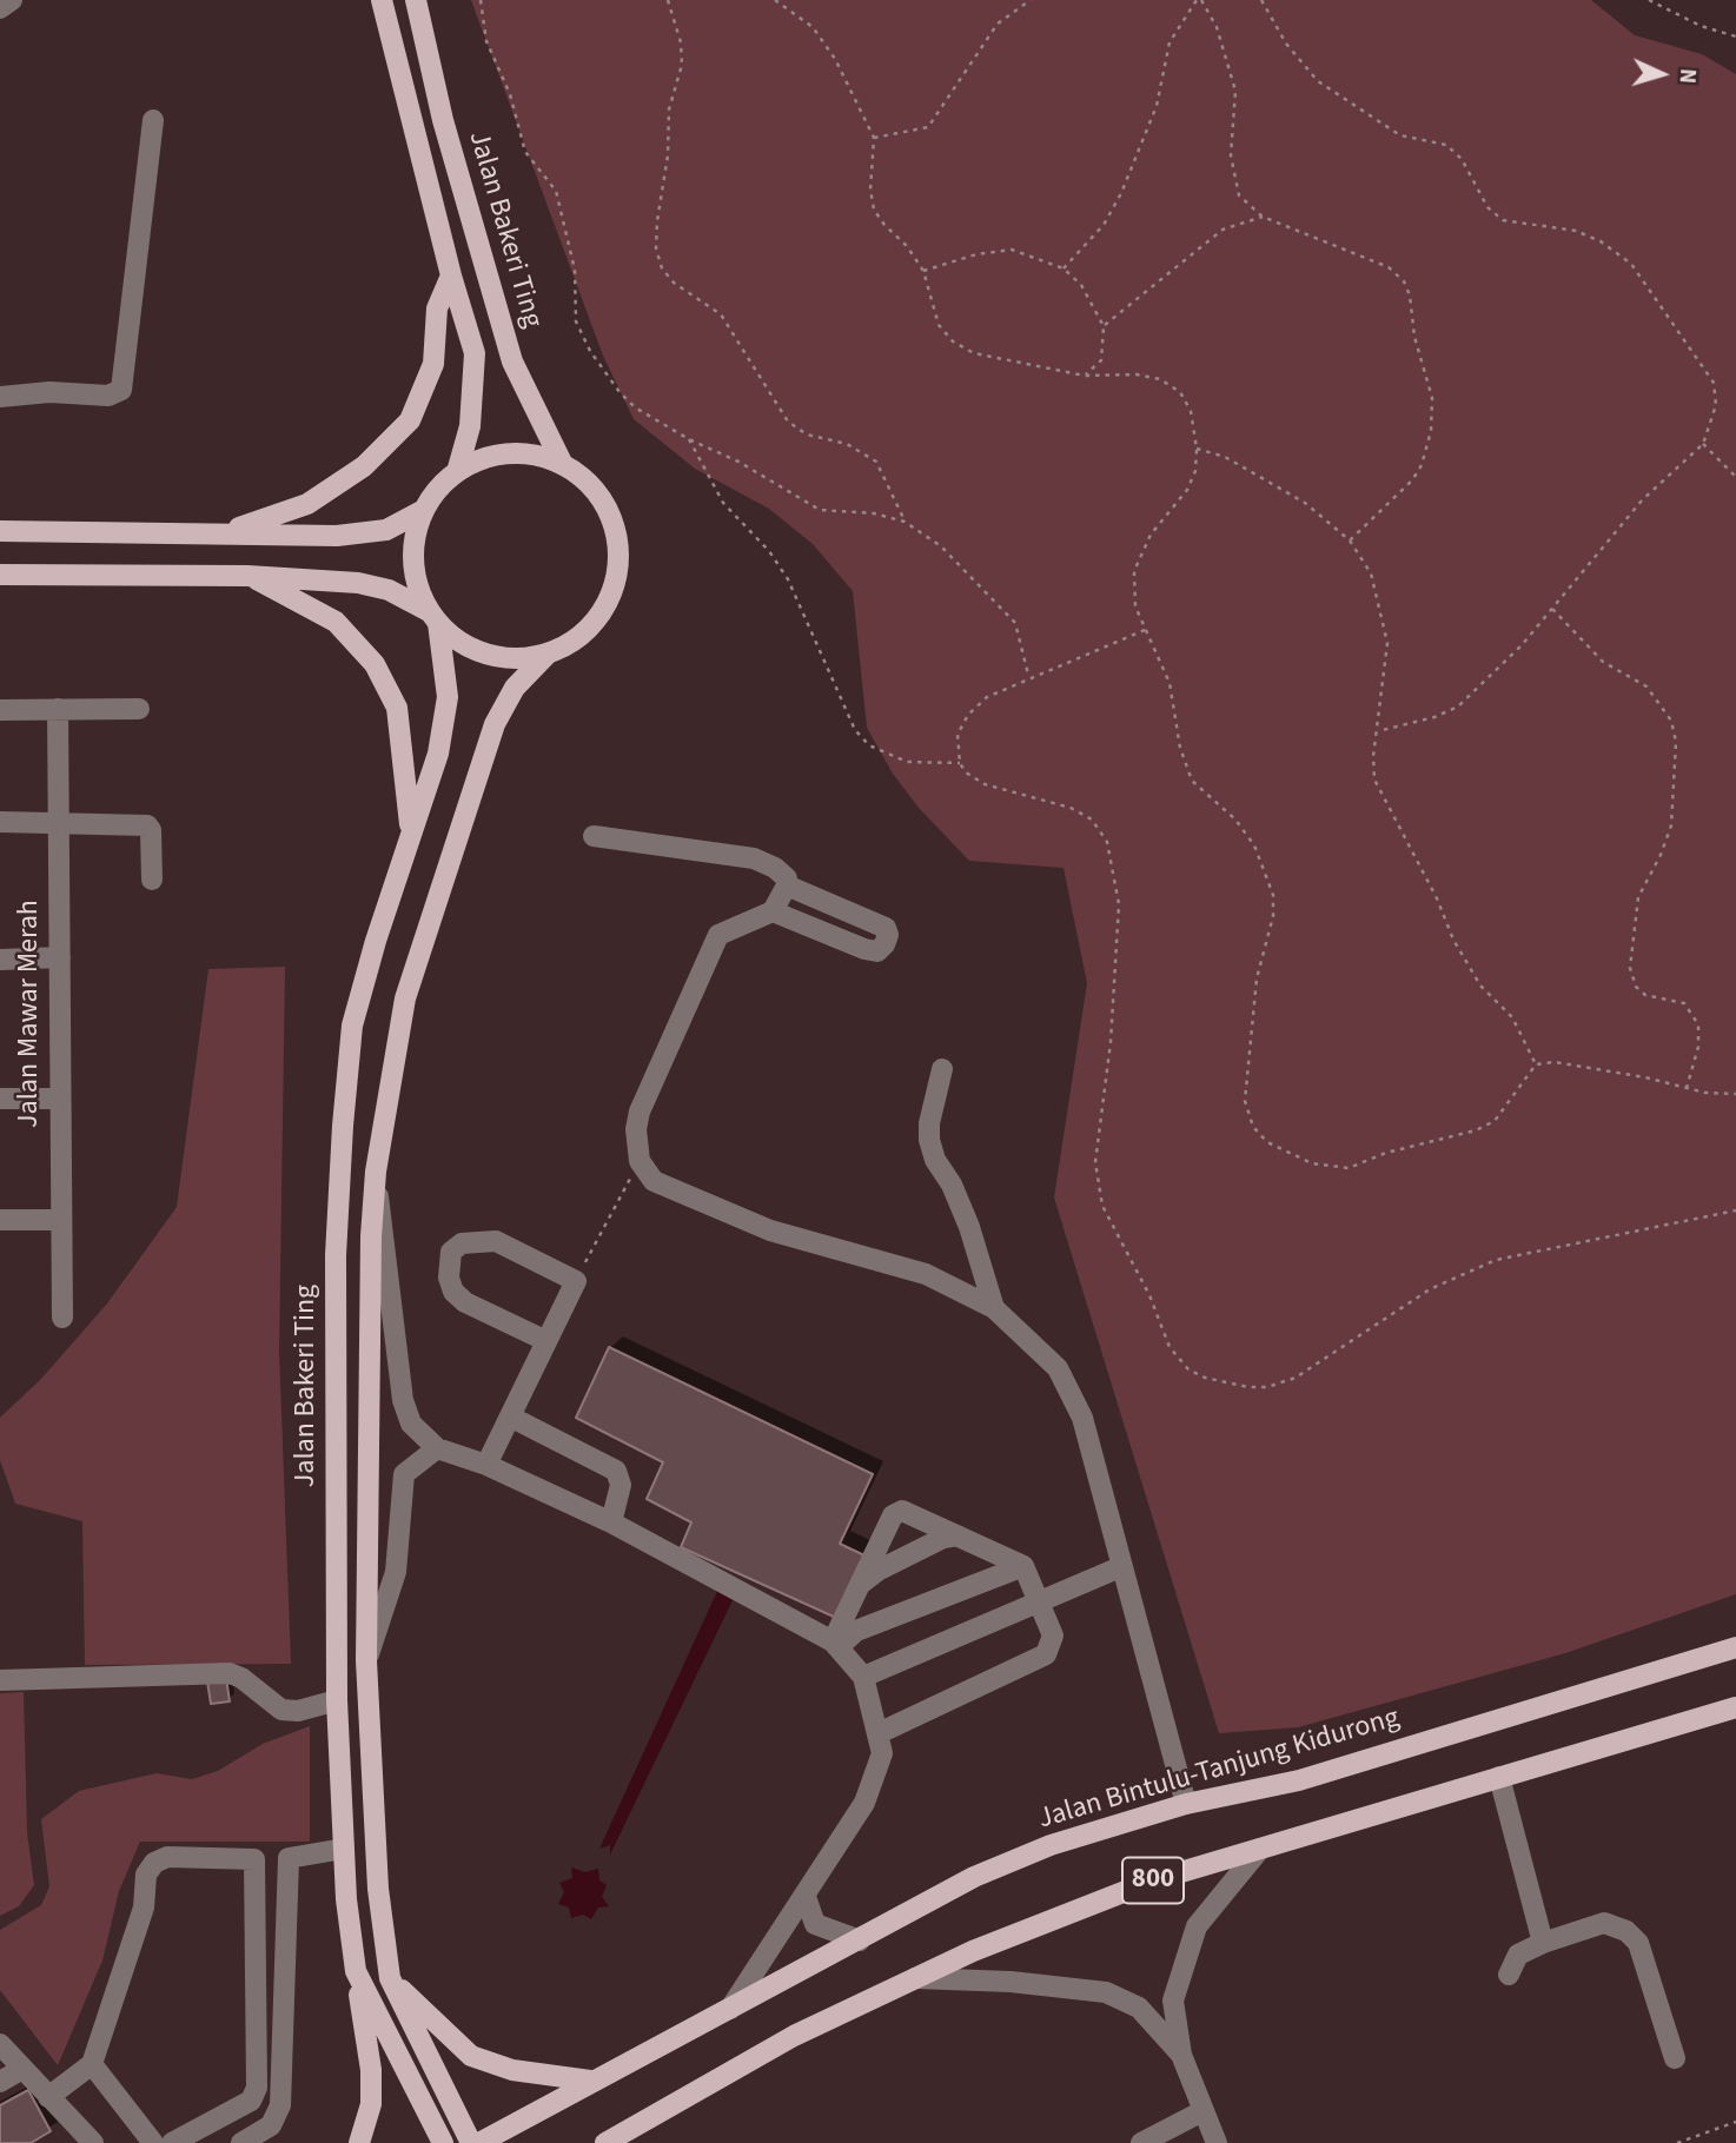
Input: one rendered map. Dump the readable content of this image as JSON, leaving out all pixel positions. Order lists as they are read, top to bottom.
{
  "streets": {
    "main road": ["Jalan Bakeri Ting", "Jalan Bintulu-Tanjung Kidurong", "800"],
    "street": ["Jalan Mawar Merah"]
  },
  "north": "right"
}
